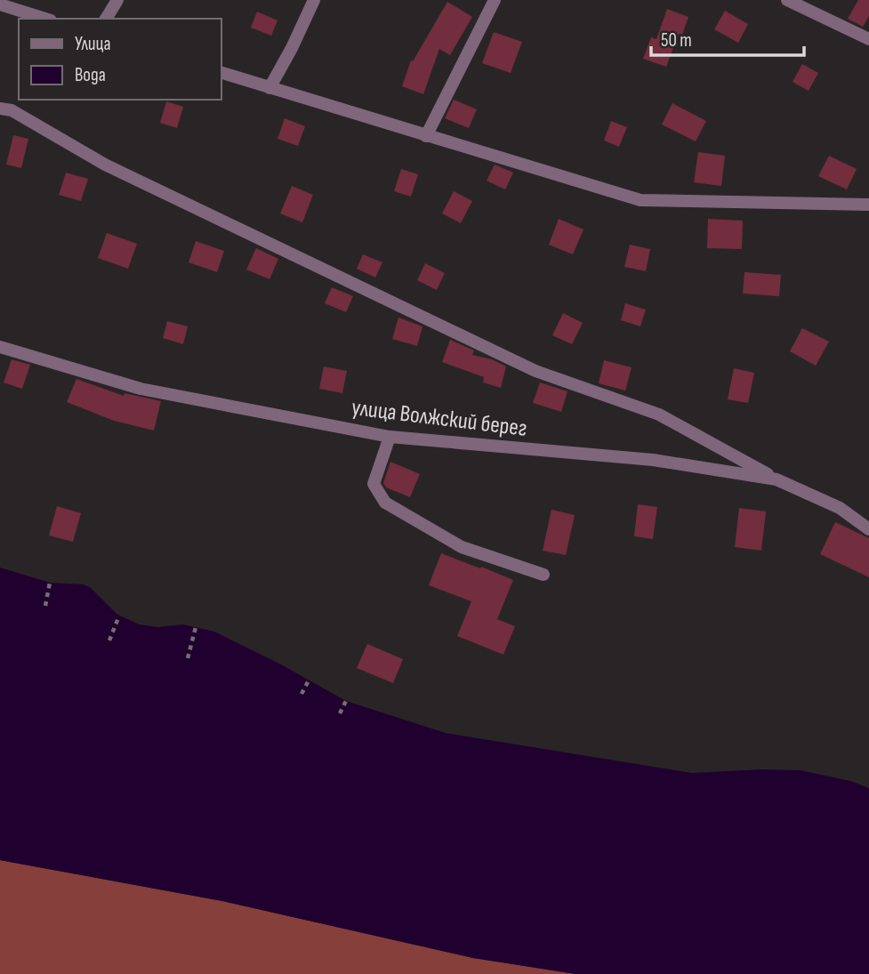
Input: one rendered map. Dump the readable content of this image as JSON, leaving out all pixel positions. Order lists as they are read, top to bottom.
{
  "streets": {
    "street": ["улица Волжский берег"]
  },
  "legend": ["Улица", "Вода"],
  "scale_bar": "50 m"
}
